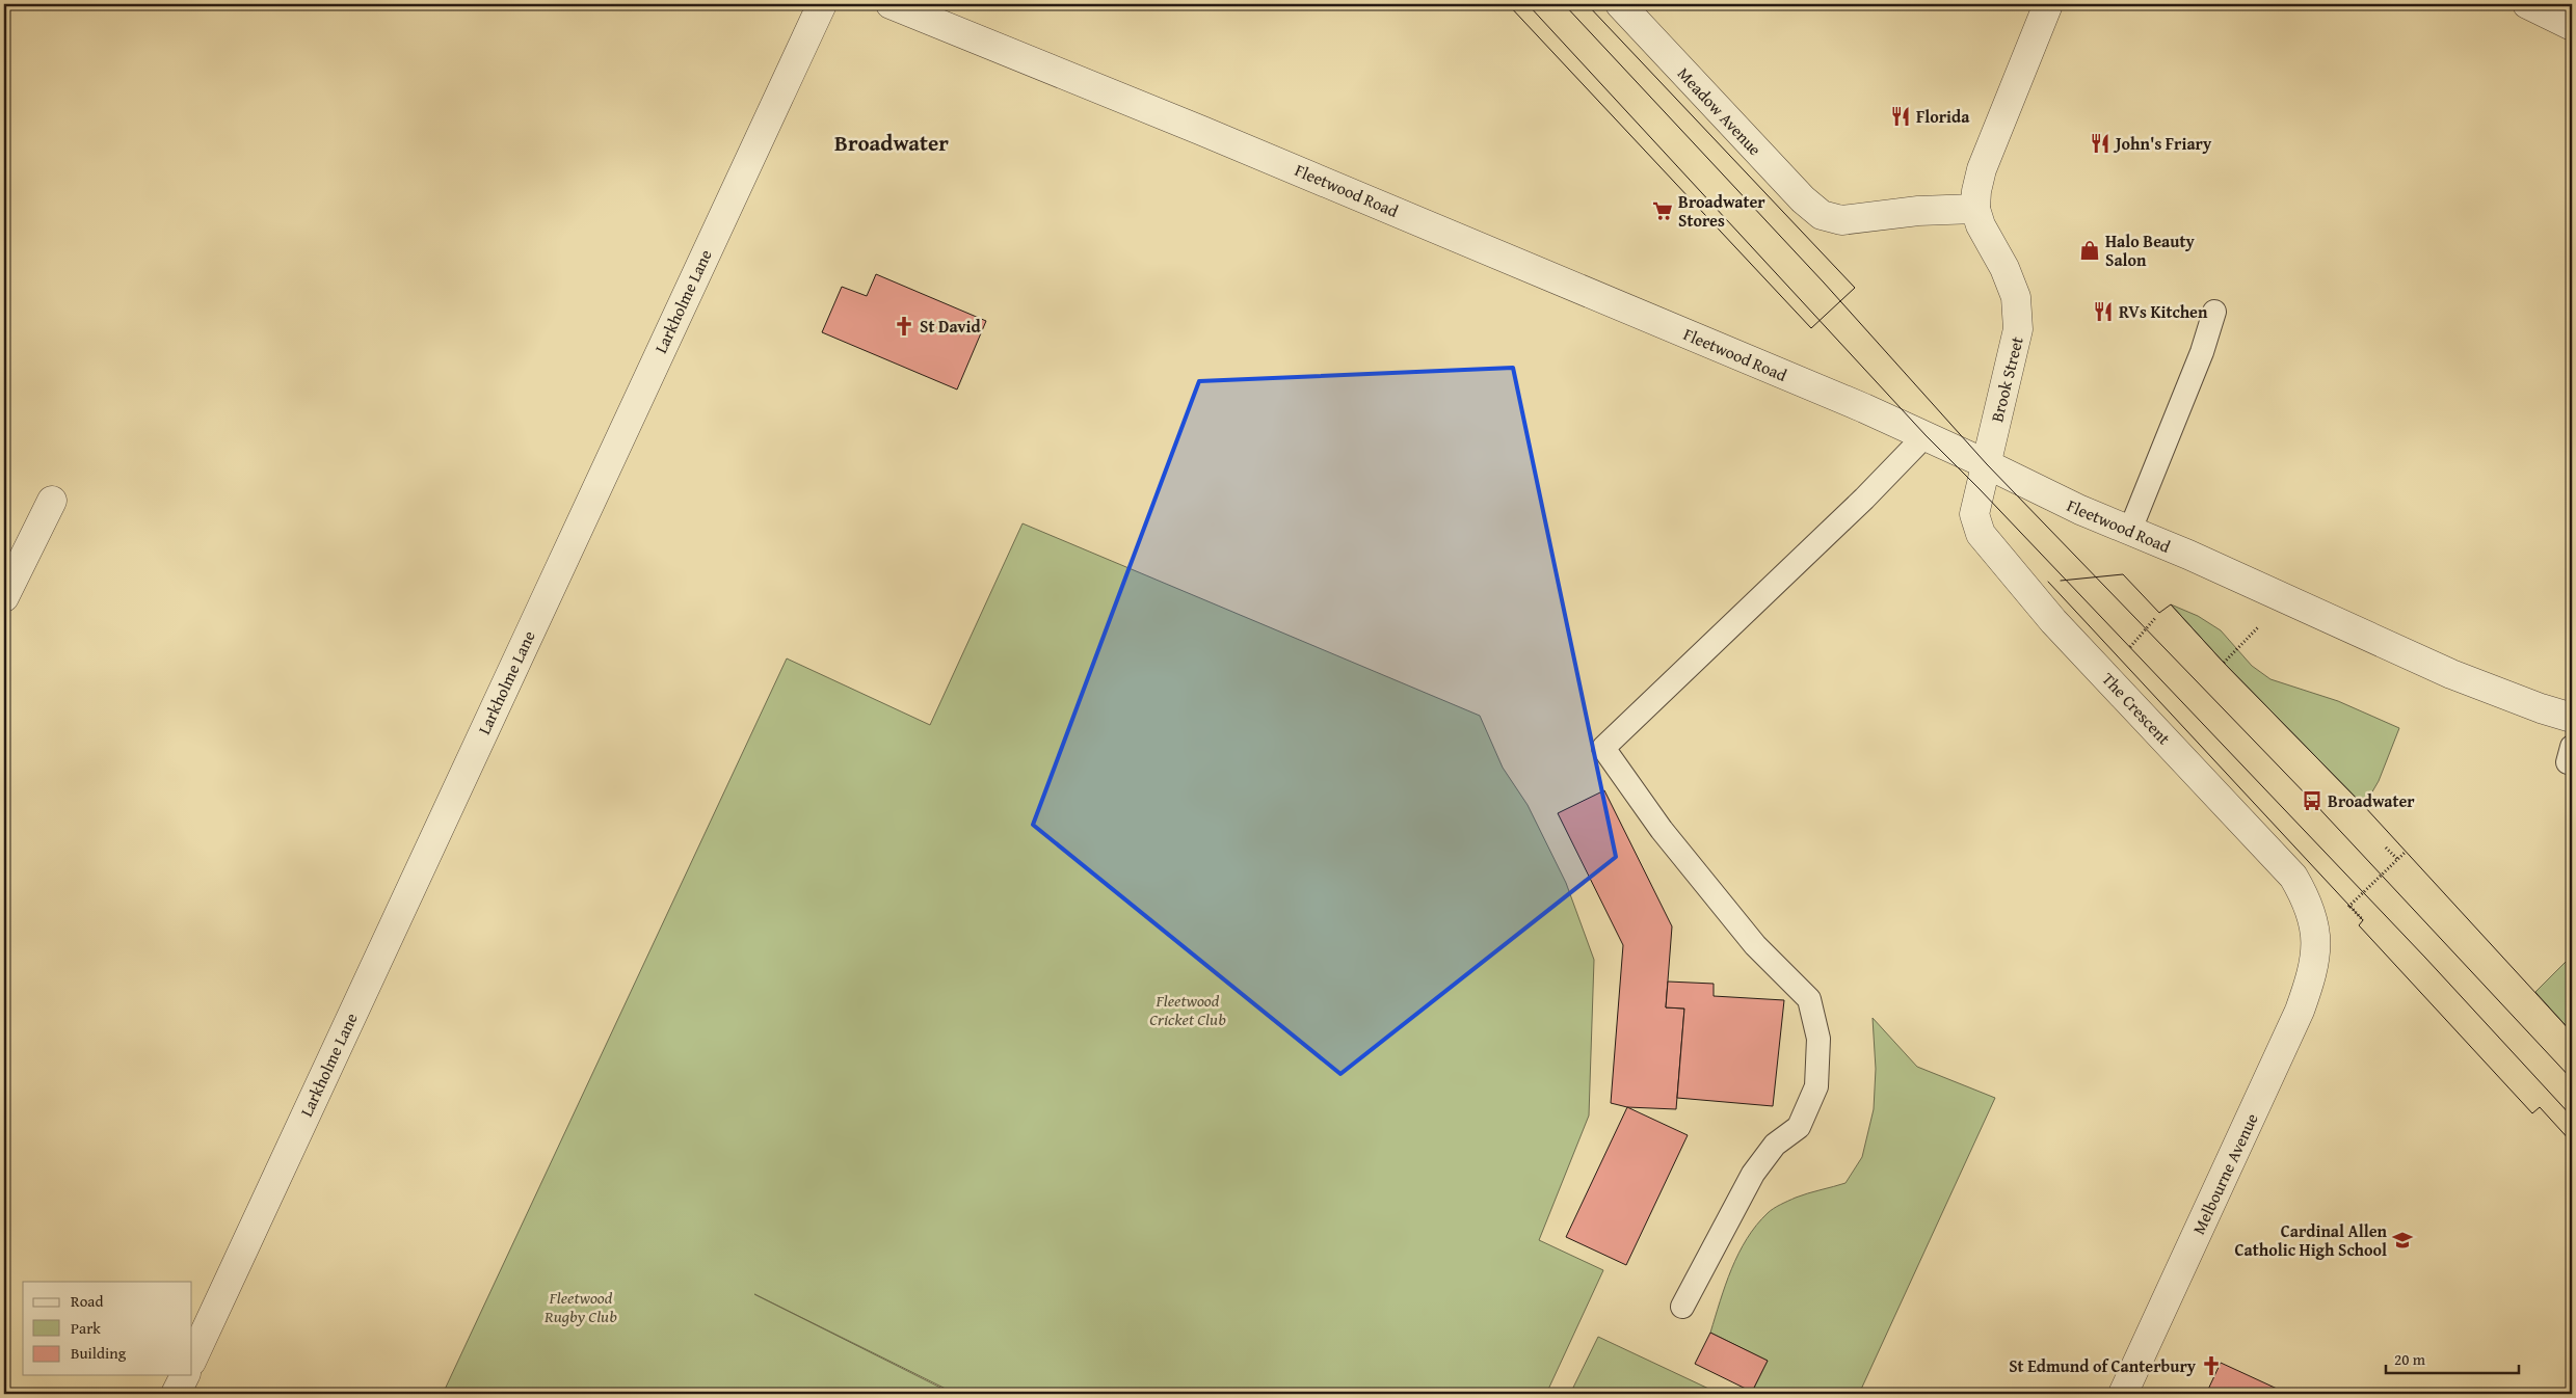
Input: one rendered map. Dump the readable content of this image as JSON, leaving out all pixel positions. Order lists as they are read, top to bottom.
{
  "streets": {
    "street": [
      "Meadow Avenue",
      "Fleetwood Road",
      "Larkholme Lane",
      "Brook Street",
      "The Crescent",
      "Melbourne Avenue"
    ]
  },
  "crossings": [
    ["Meadow Avenue", "Brook Street"],
    ["Fleetwood Road", "Brook Street"],
    ["Fleetwood Road", "The Crescent"],
    ["Brook Street", "The Crescent"],
    ["The Crescent", "Melbourne Avenue"]
  ],
  "districts": ["Broadwater"],
  "parks": ["Fleetwood Cricket Club", "Fleetwood Rugby Club"],
  "places": {
    "restaurant": ["Florida", "John's Friary", "RVs Kitchen"],
    "supermarket": ["Broadwater Stores"],
    "shop": ["Halo Beauty Salon"],
    "church": ["St David", "St Edmund of Canterbury"],
    "bus stop": ["Broadwater"],
    "school or university": ["Cardinal Allen Catholic High School"]
  },
  "legend": ["Road", "Park", "Building"],
  "scale_bar": "20 m"
}
